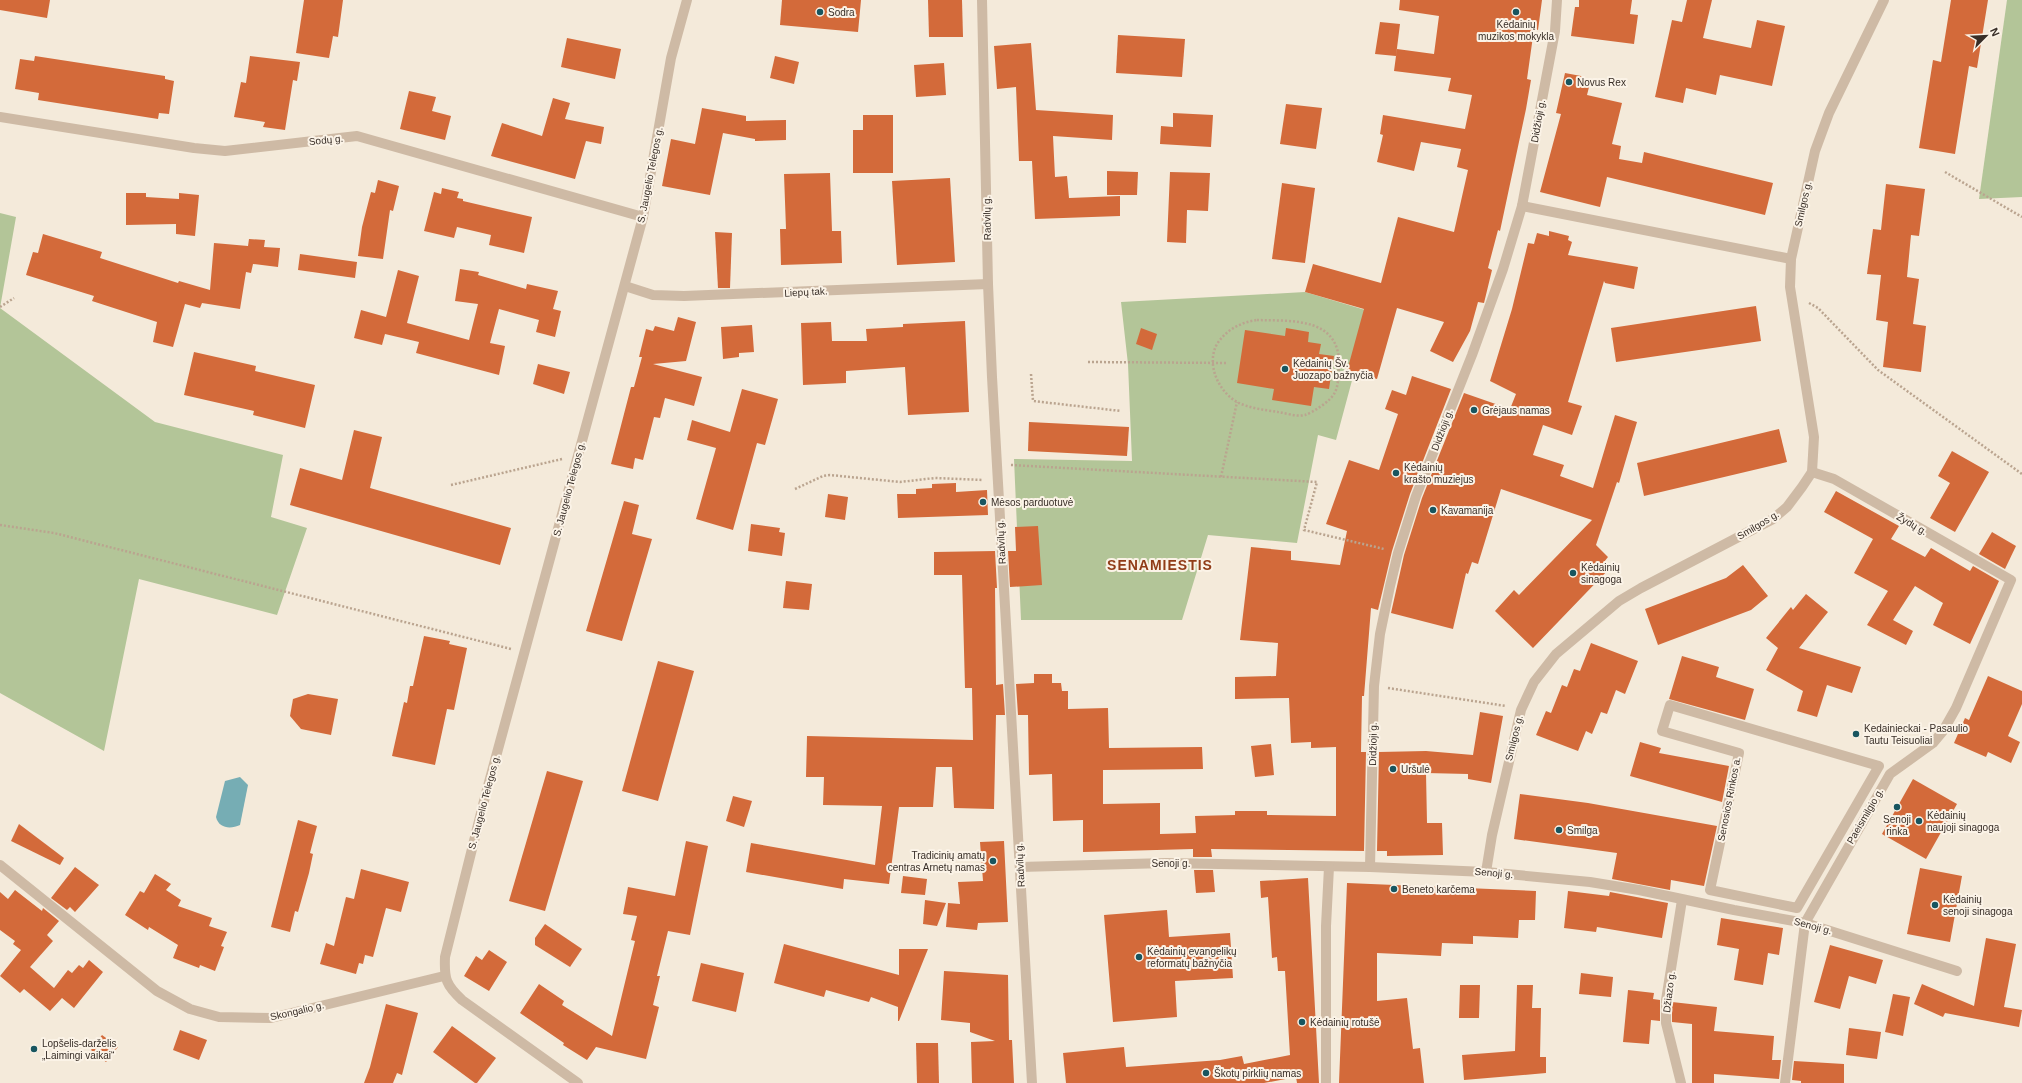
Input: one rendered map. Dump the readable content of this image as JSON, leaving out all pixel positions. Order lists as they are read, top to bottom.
{
  "streets": {
    "street": [
      "Didžioji g.",
      "Sodų g.",
      "S. Jaugelio Telegos g.",
      "Smilgos g.",
      "Radvilų g.",
      "Liepų tak.",
      "Žydų g.",
      "Senosios Rinkos a.",
      "Paeismilgio g.",
      "Senoji g.",
      "Džiazo g.",
      "Skongalio g."
    ]
  },
  "crossings": [
    ["Didžioji g.", "Senoji g."],
    ["Sodų g.", "S. Jaugelio Telegos g."],
    ["S. Jaugelio Telegos g.", "Liepų tak."],
    ["S. Jaugelio Telegos g.", "Skongalio g."],
    ["Smilgos g.", "Žydų g."],
    ["Smilgos g.", "Senoji g."],
    ["Radvilų g.", "Liepų tak."],
    ["Radvilų g.", "Senoji g."],
    ["Žydų g.", "Paeismilgio g."],
    ["Paeismilgio g.", "Senoji g."],
    ["Senoji g.", "Džiazo g."]
  ],
  "districts": ["SENAMIESTIS"],
  "places": [
    "Sodra",
    "Kėdainių muzikos mokykla",
    "Novus Rex",
    "Kėdainių Šv. Juozapo bažnyčia",
    "Grėjaus namas",
    "Kėdainių krašto muziejus",
    "Mėsos parduotuvė",
    "Kavamanija",
    "Kėdainių sinagoga",
    "Kedainieckai - Pasaulio Tautu Teisuoliai",
    "Uršulė",
    "Senoji rinka",
    "Kėdainių naujoji sinagoga",
    "Smilga",
    "Tradicinių amatų centras Arnetų namas",
    "Beneto karčema",
    "Kėdainių senoji sinagoga",
    "Kėdainių evangelikų reformatų bažnyčia",
    "Kėdainių rotušė",
    "Lopšelis-darželis „Laimingi vaikai“",
    "Škotų pirklių namas"
  ],
  "north": "top right"
}
